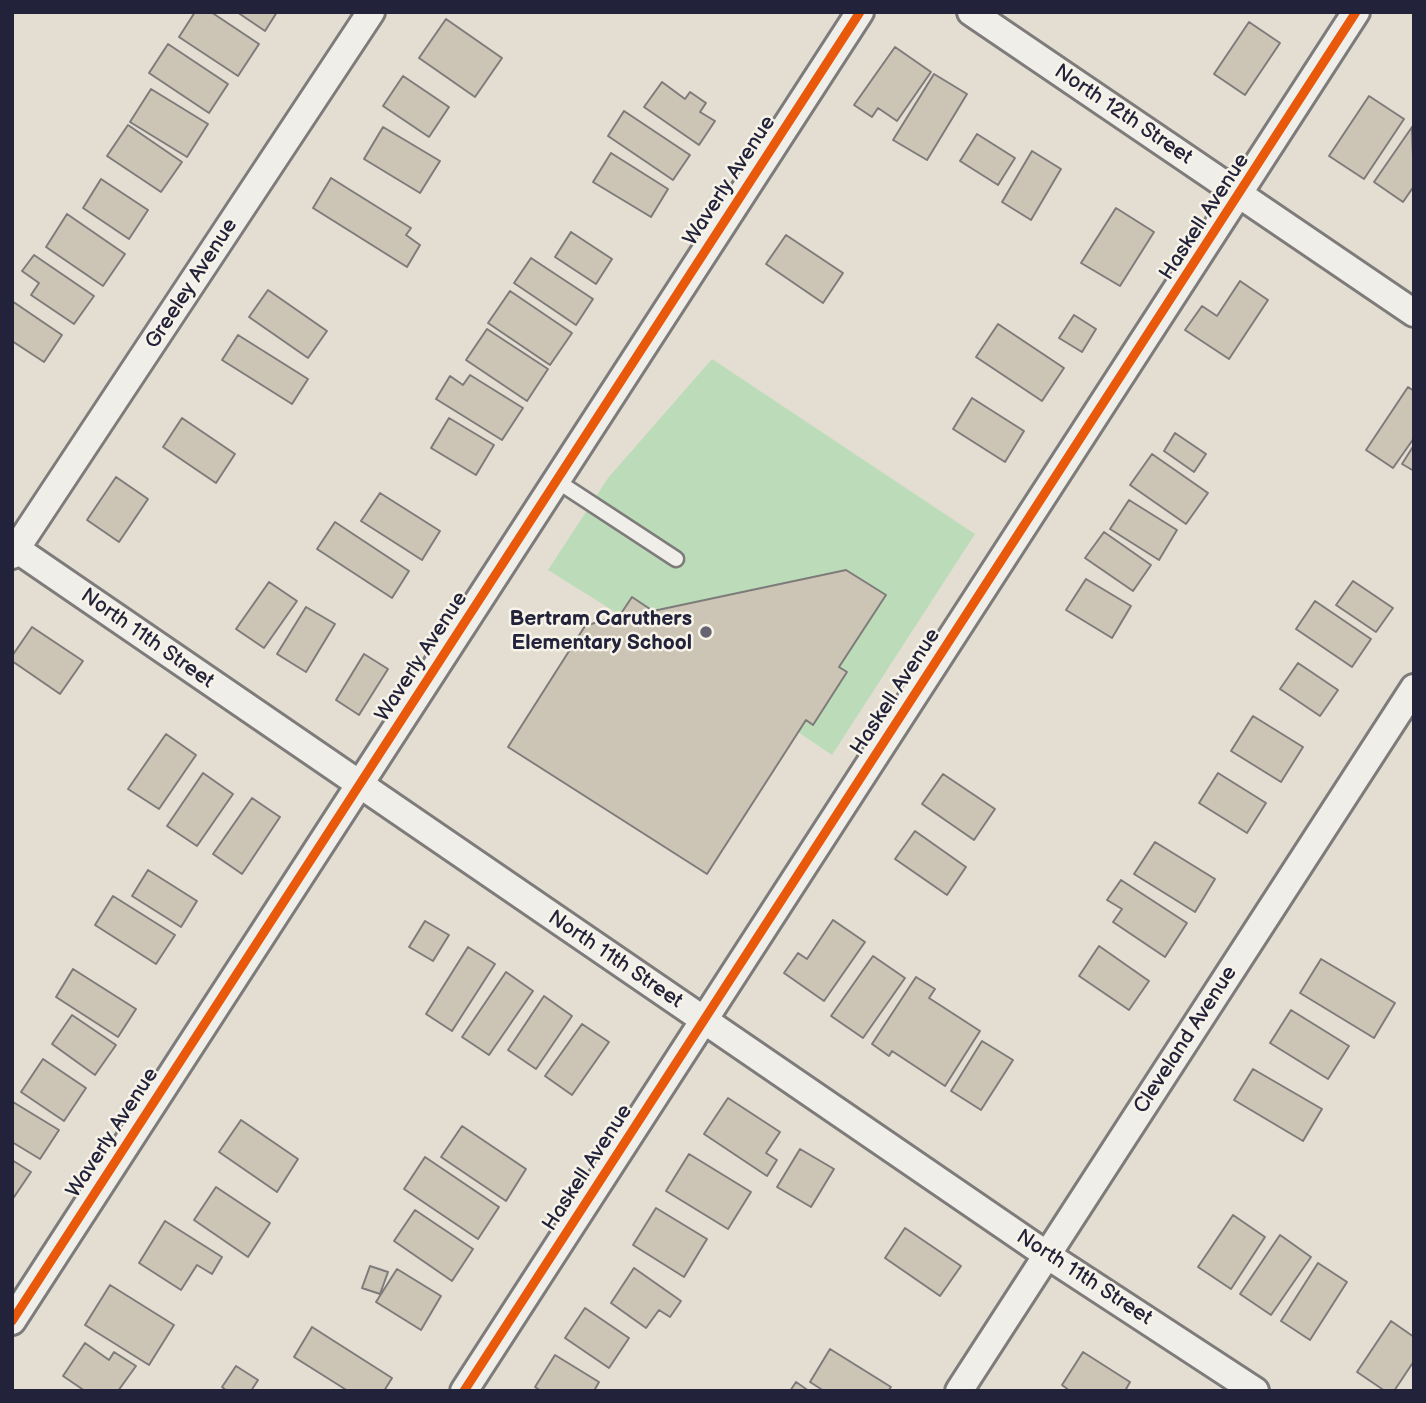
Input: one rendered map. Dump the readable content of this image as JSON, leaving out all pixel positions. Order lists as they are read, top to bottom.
{
  "streets": {
    "street": [
      "North 12th Street",
      "Waverly Avenue",
      "Haskell Avenue",
      "Greeley Avenue",
      "North 11th Street",
      "Cleveland Avenue"
    ]
  },
  "crossings": [
    ["North 12th Street", "Haskell Avenue"],
    ["Waverly Avenue", "North 11th Street"],
    ["Haskell Avenue", "North 11th Street"],
    ["Greeley Avenue", "North 11th Street"],
    ["North 11th Street", "Cleveland Avenue"]
  ],
  "places": ["Bertram Caruthers Elementary School"]
}
